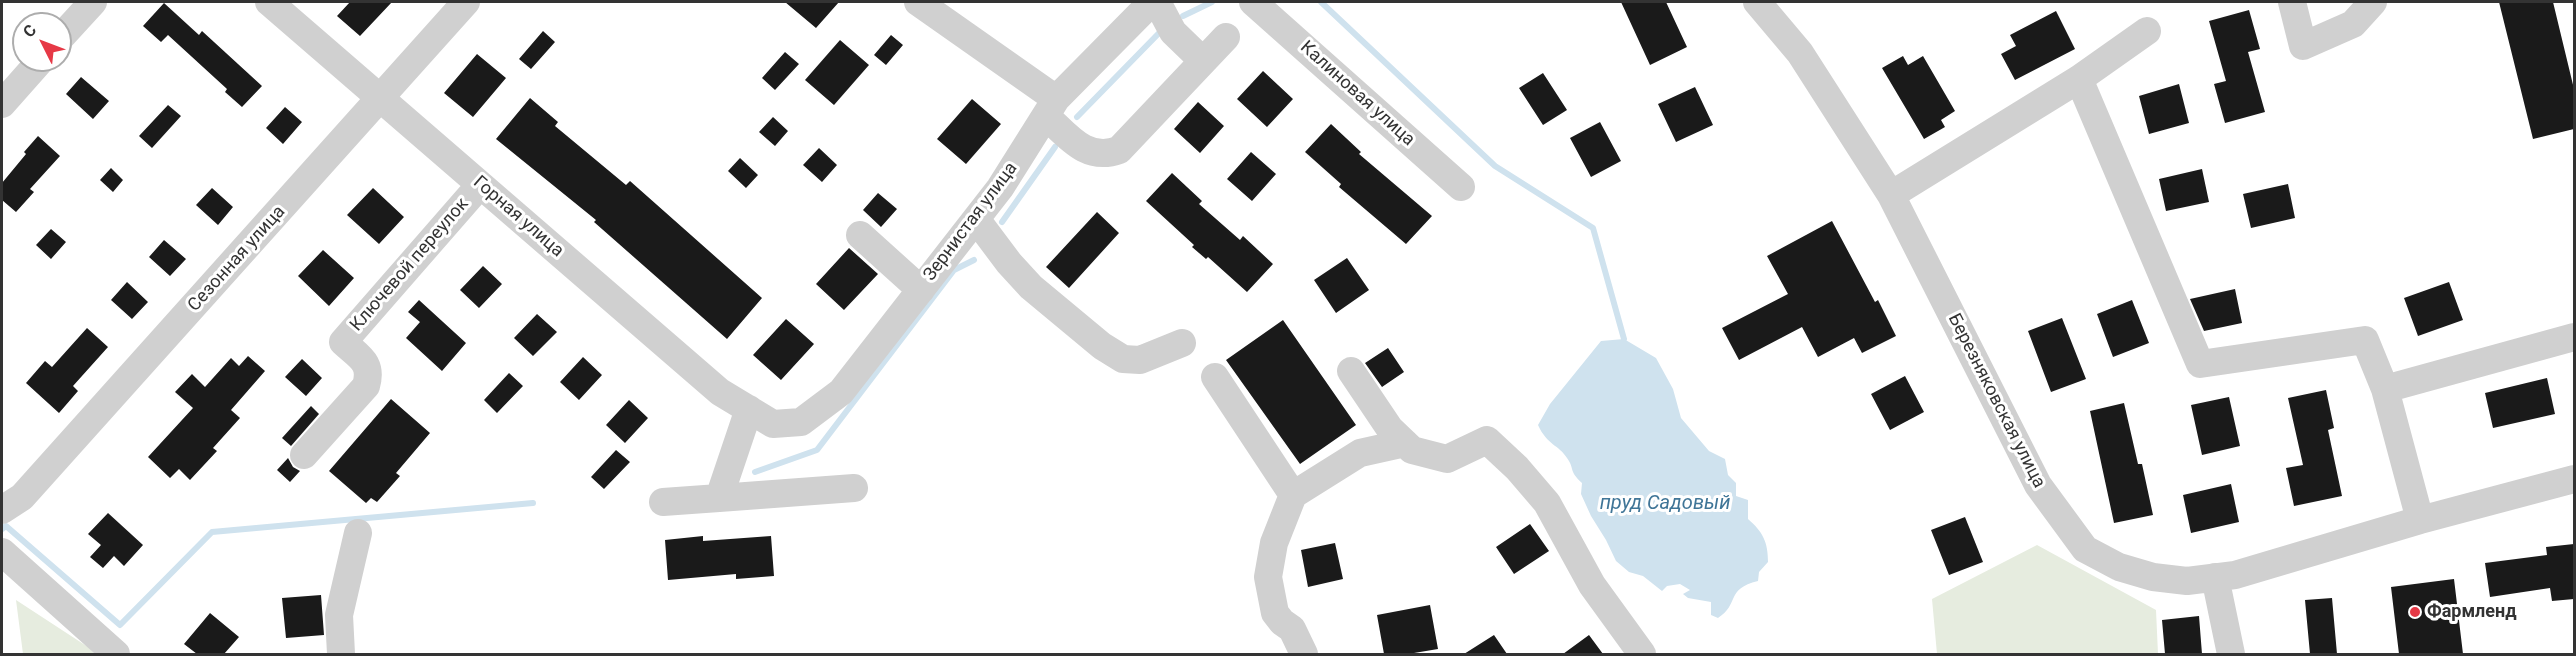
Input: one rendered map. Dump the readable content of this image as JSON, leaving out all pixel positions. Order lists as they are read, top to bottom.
{
  "streets": {
    "street": [
      "Калиновая улица",
      "Горная улица",
      "Зернистая улица",
      "Сезонная улица",
      "Ключевой переулок",
      "Березняковская улица"
    ]
  },
  "crossings": [
    ["Горная улица", "Зернистая улица"],
    ["Горная улица", "Сезонная улица"],
    ["Горная улица", "Ключевой переулок"]
  ],
  "water": ["пруд Садовый"],
  "places": ["Фармленд"],
  "north": "top left"
}
